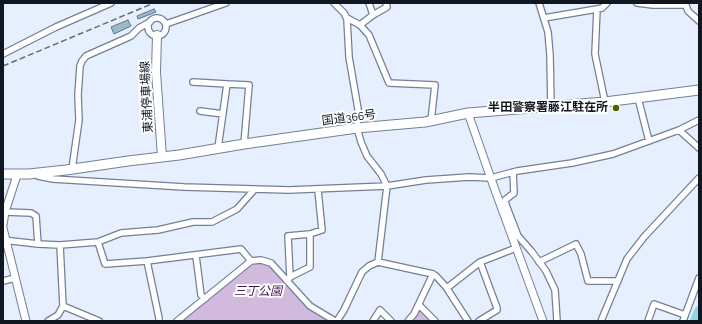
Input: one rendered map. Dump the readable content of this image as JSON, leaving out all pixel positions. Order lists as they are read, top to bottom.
{
  "streets": {
    "highway": ["国道366号"],
    "main road": ["東浦停車場線"]
  },
  "crossings": [
    ["東浦停車場線", "国道366号"]
  ],
  "parks": ["三丁公園"],
  "places": ["半田警察署藤江駐在所"]
}
